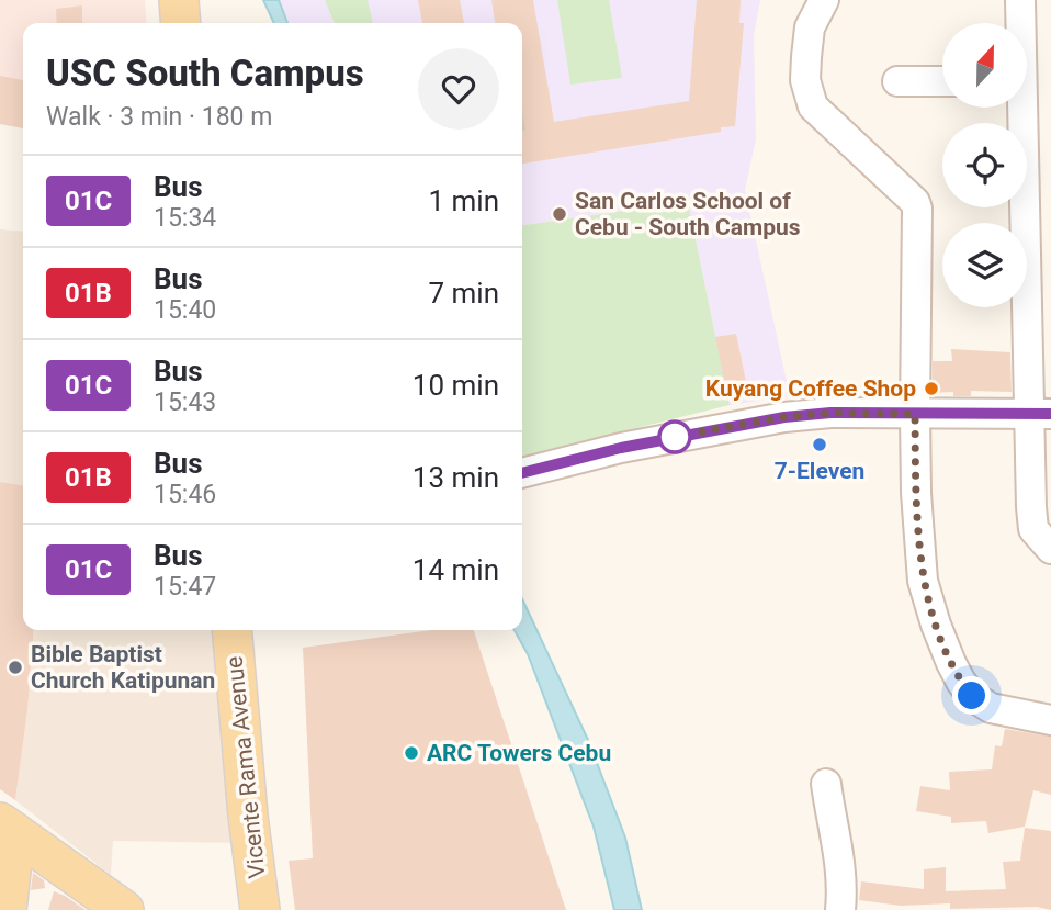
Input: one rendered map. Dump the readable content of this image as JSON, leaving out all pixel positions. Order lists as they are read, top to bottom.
{
  "streets": {
    "main road": ["Vicente Rama Avenue"]
  },
  "places": [
    "San Carlos School of Cebu - South Campus",
    "Kuyang Coffee Shop",
    "7-Eleven",
    "Bible Baptist Church Katipunan",
    "ARC Towers Cebu"
  ],
  "lines": ["bus line 01C"],
  "north": "top",
  "page": {
    "heading": ["USC South Campus", "Walk · 3 min · 180 m"],
    "list": [
      {
        "mark": "01C",
        "name": "Bus",
        "note": "15:34",
        "value": "1 min"
      },
      {
        "mark": "01B",
        "name": "Bus",
        "note": "15:40",
        "value": "7 min"
      },
      {
        "mark": "01C",
        "name": "Bus",
        "note": "15:43",
        "value": "10 min"
      },
      {
        "mark": "01B",
        "name": "Bus",
        "note": "15:46",
        "value": "13 min"
      },
      {
        "mark": "01C",
        "name": "Bus",
        "note": "15:47",
        "value": "14 min"
      }
    ]
  }
}
